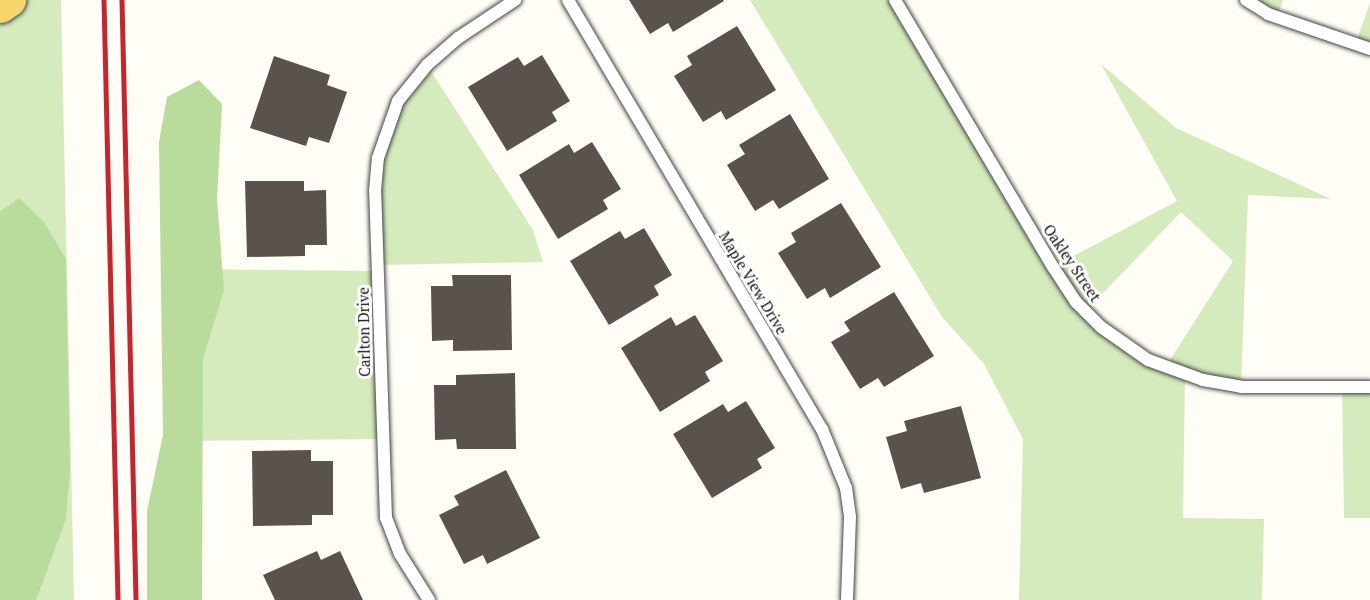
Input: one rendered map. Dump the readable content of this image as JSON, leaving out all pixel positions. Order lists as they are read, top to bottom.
{
  "streets": {
    "lane": ["Oakley Street", "Maple View Drive", "Carlton Drive"]
  }
}
